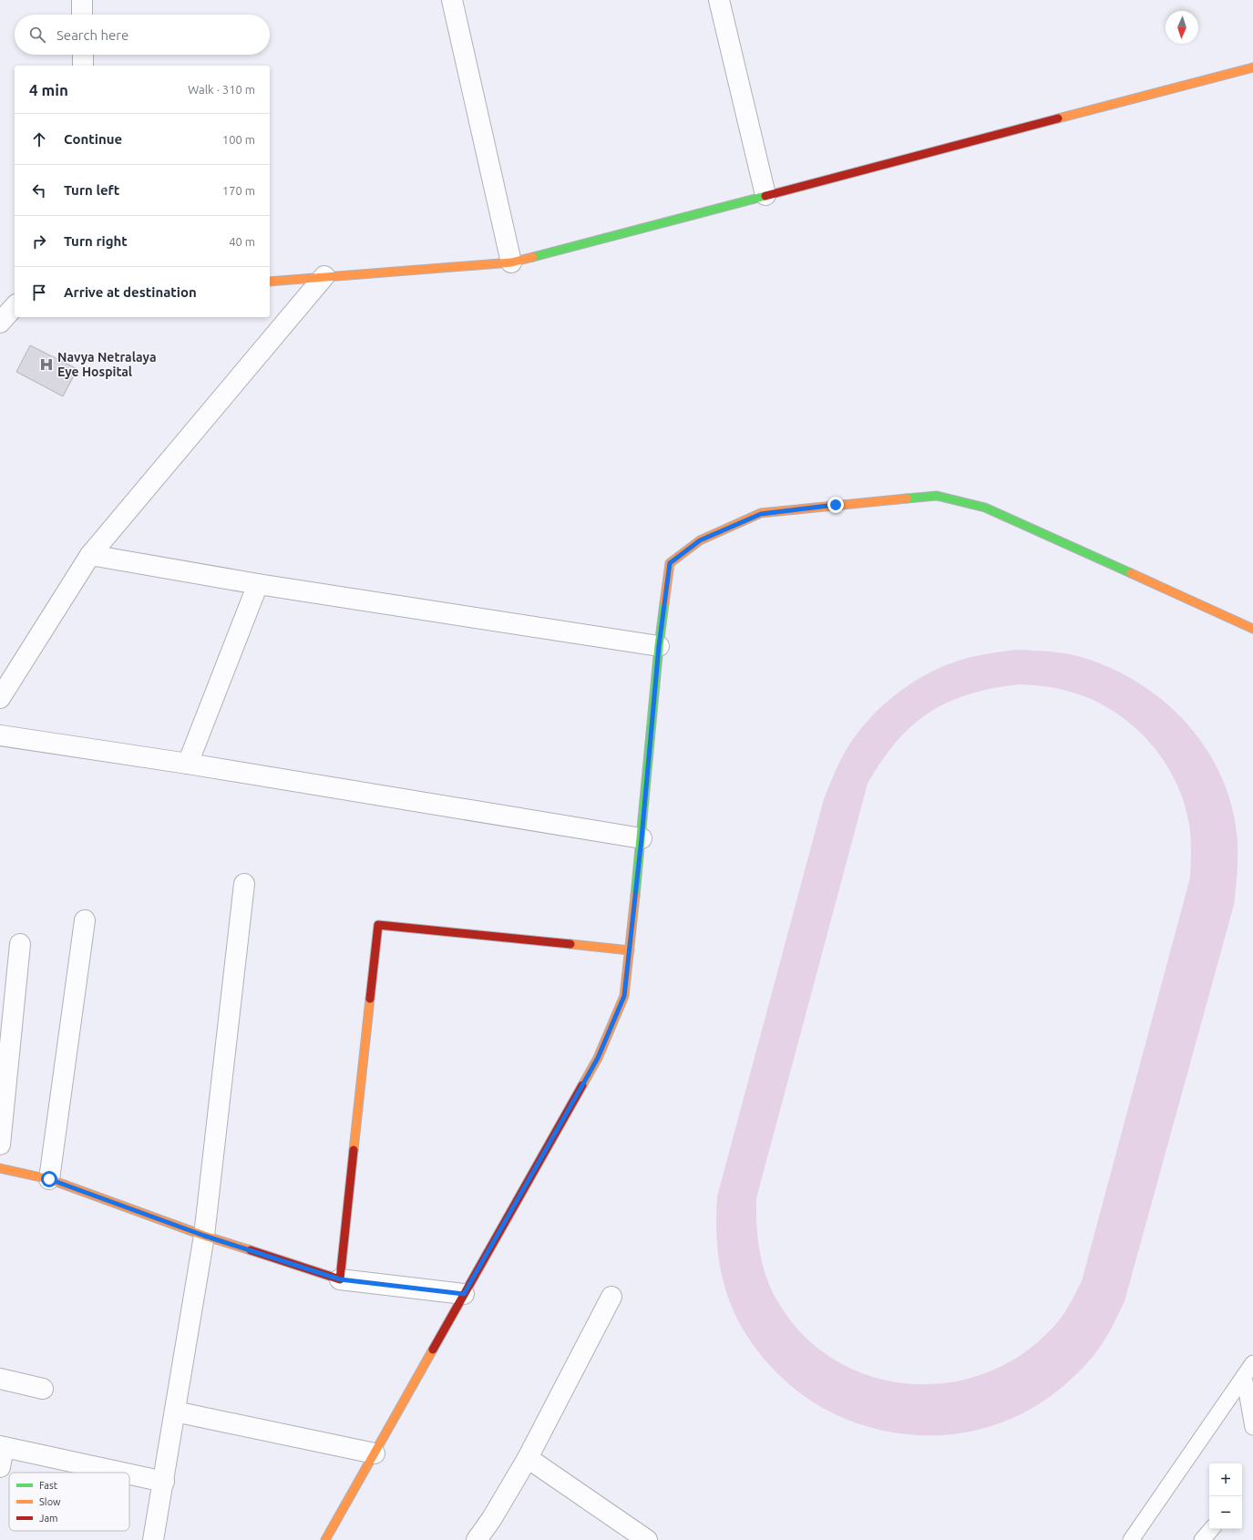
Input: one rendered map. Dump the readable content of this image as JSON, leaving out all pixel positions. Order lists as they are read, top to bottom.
{
  "places": {
    "hospital": ["Navya Netralaya Eye Hospital"]
  },
  "legend": ["Fast", "Slow", "Jam"],
  "north": "bottom",
  "page": {
    "search": "Search here",
    "heading": ["4 min", "Walk · 310 m"],
    "list": [
      ["Continue", "100 m"],
      ["Turn left", "170 m"],
      ["Turn right", "40 m"],
      "Arrive at destination"
    ],
    "map_buttons": ["+", "−"]
  }
}
